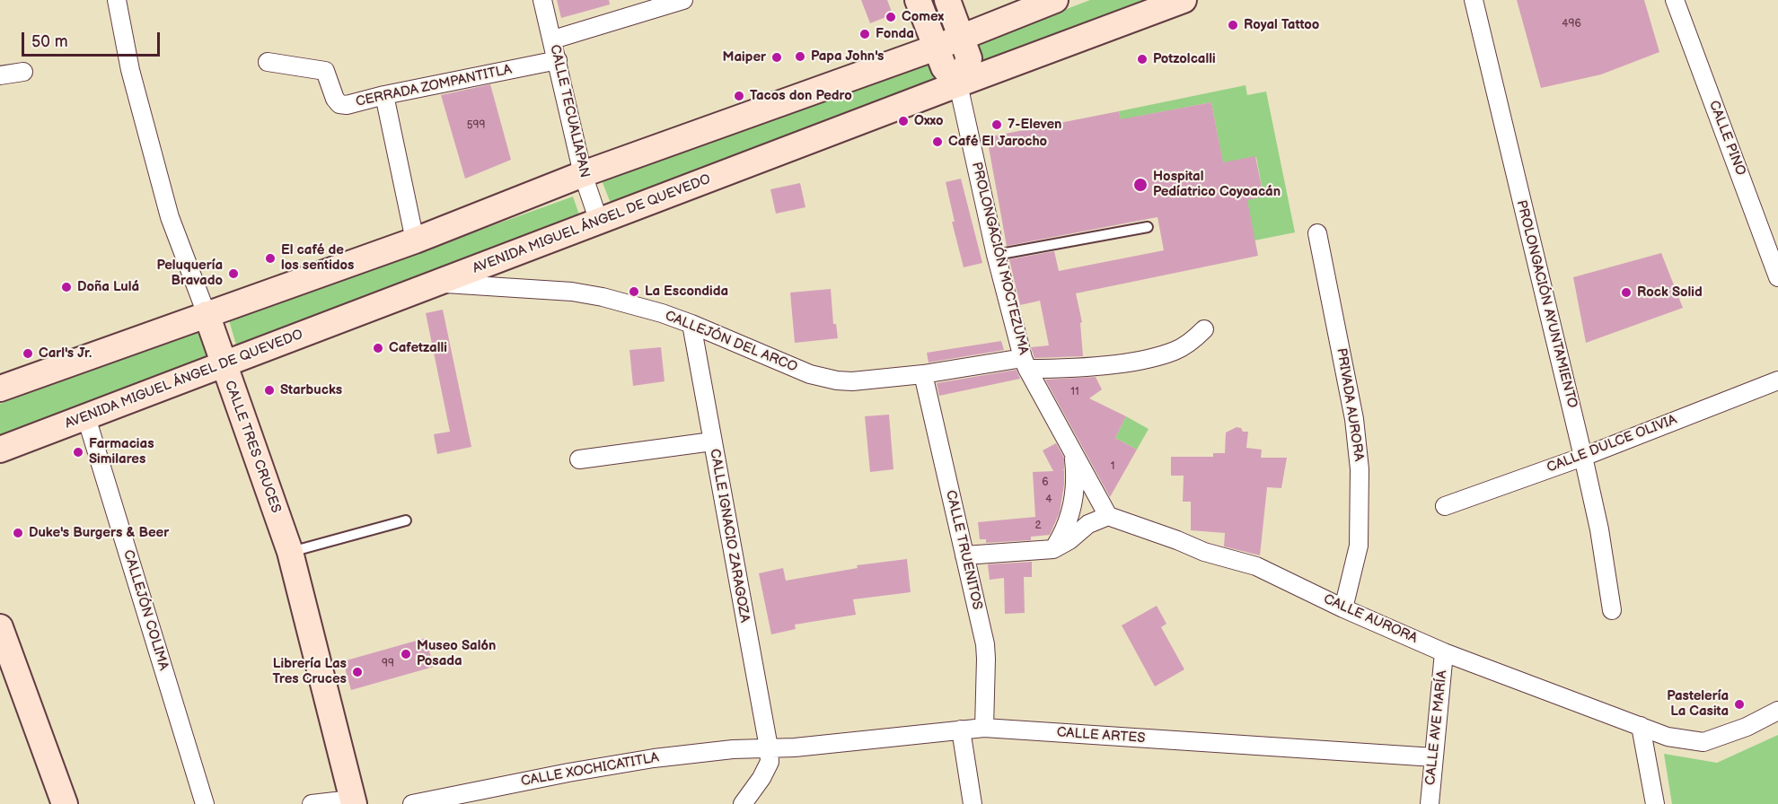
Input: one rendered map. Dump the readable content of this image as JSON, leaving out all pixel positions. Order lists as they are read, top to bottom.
{
  "streets": {
    "main road": ["AVENIDA MIGUEL ÁNGEL DE QUEVEDO", "CALLE TRES CRUCES"],
    "street": [
      "CERRADA ZOMPANTITLA",
      "CALLE TECUALIAPAN",
      "CALLE PINO",
      "PROLONGACIÓN MOCTEZUMA",
      "PROLONGACIÓN AYUNTAMIENTO",
      "CALLEJÓN DEL ARCO",
      "PRIVADA AURORA",
      "CALLE DULCE OLIVIA",
      "CALLE IGNACIO ZARAGOZA",
      "CALLE TRUENITOS",
      "CALLEJÓN COLIMA",
      "CALLE AURORA",
      "CALLE AVE MARÍA",
      "CALLE ARTES",
      "CALLE XOCHICATITLA"
    ]
  },
  "crossings": [
    ["CERRADA ZOMPANTITLA", "CALLE TECUALIAPAN"],
    ["CALLE TECUALIAPAN", "AVENIDA MIGUEL ÁNGEL DE QUEVEDO"],
    ["AVENIDA MIGUEL ÁNGEL DE QUEVEDO", "PROLONGACIÓN MOCTEZUMA"],
    ["AVENIDA MIGUEL ÁNGEL DE QUEVEDO", "CALLEJÓN DEL ARCO"],
    ["AVENIDA MIGUEL ÁNGEL DE QUEVEDO", "CALLE TRES CRUCES"],
    ["AVENIDA MIGUEL ÁNGEL DE QUEVEDO", "CALLEJÓN COLIMA"],
    ["PROLONGACIÓN MOCTEZUMA", "CALLEJÓN DEL ARCO"],
    ["PROLONGACIÓN MOCTEZUMA", "CALLE AURORA"],
    ["PROLONGACIÓN AYUNTAMIENTO", "CALLE DULCE OLIVIA"],
    ["CALLEJÓN DEL ARCO", "CALLE IGNACIO ZARAGOZA"],
    ["CALLEJÓN DEL ARCO", "CALLE TRUENITOS"],
    ["PRIVADA AURORA", "CALLE AURORA"],
    ["CALLE IGNACIO ZARAGOZA", "CALLE ARTES"],
    ["CALLE IGNACIO ZARAGOZA", "CALLE XOCHICATITLA"],
    ["CALLE TRUENITOS", "CALLE ARTES"],
    ["CALLE AURORA", "CALLE AVE MARÍA"],
    ["CALLE AVE MARÍA", "CALLE ARTES"],
    ["CALLE ARTES", "CALLE XOCHICATITLA"]
  ],
  "places": [
    "Comex",
    "Royal Tattoo",
    "Fonda",
    "Papa John's",
    "Maiper",
    "Potzolcalli",
    "Tacos don Pedro",
    "Oxxo",
    "7-Eleven",
    "Café El Jarocho",
    "Hospital Pedíatrico Coyoacán",
    "El café de los sentidos",
    "Peluquería Bravado",
    "Doña Lulá",
    "La Escondida",
    "Rock Solid",
    "Cafetzalli",
    "Carl's Jr.",
    "Starbucks",
    "Farmacias Similares",
    "Duke's Burgers & Beer",
    "Museo Salón Posada",
    "Librería Las Tres Cruces",
    "Pastelería La Casita"
  ],
  "house_numbers": [
    "496",
    "599",
    "11",
    "1",
    "6",
    "4",
    "2",
    "99"
  ],
  "scale_bar": "50 m"
}
